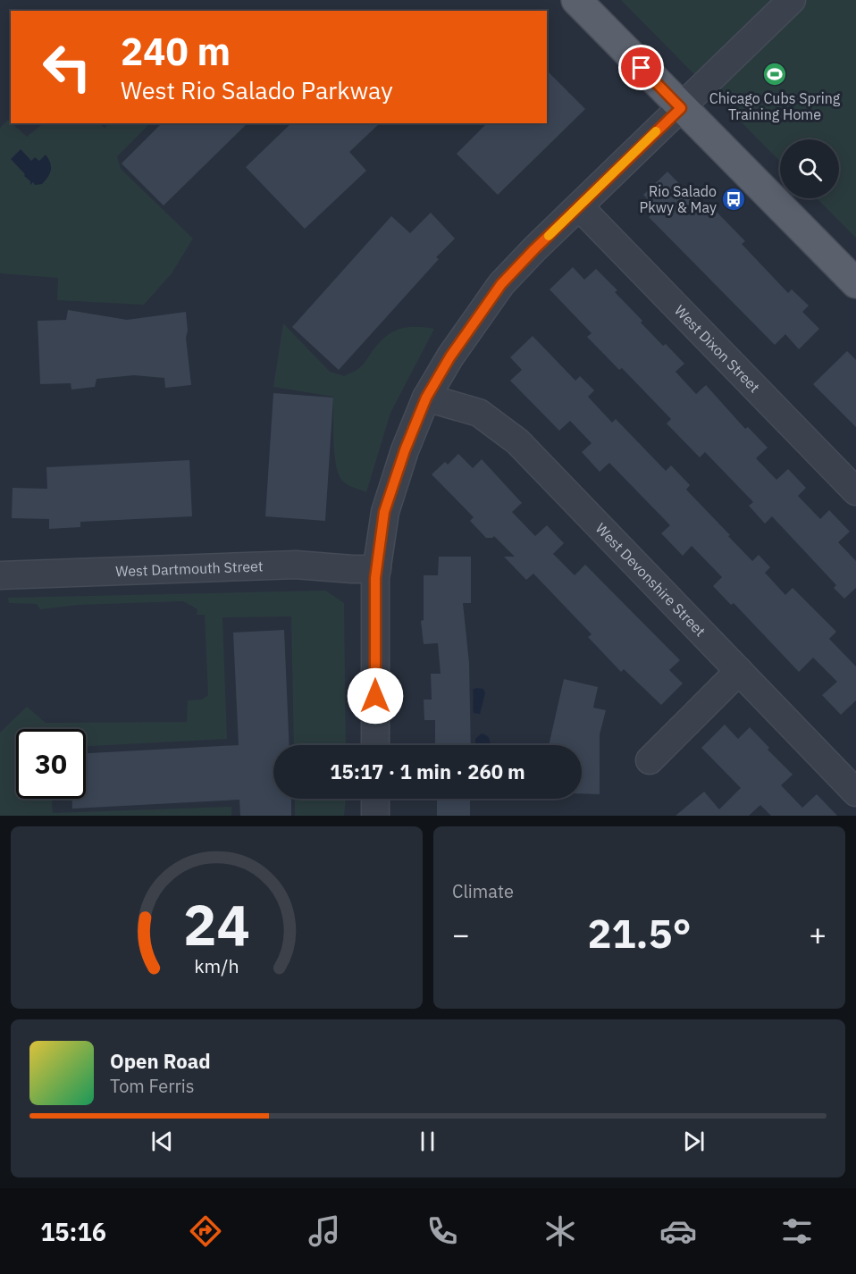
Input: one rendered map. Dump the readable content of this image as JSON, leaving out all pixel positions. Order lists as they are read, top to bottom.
{
  "streets": {
    "street": ["West Dixon Street", "West Dartmouth Street", "West Devonshire Street"]
  },
  "places": {
    "sports": ["Chicago Cubs Spring Training Home"],
    "bus stop": ["Rio Salado Pkwy & May"]
  },
  "page": {
    "turn": ["240 m", "West Rio Salado Parkway"],
    "limit": "30",
    "trip": "15:17 · 1 min · 260 m",
    "tile": "Climate",
    "heat": ["−", "21.5°", "+"],
    "song": ["Open Road", "Tom Ferris"],
    "tabs": "15:16",
    "gauge": ["24", "km/h"]
  }
}
